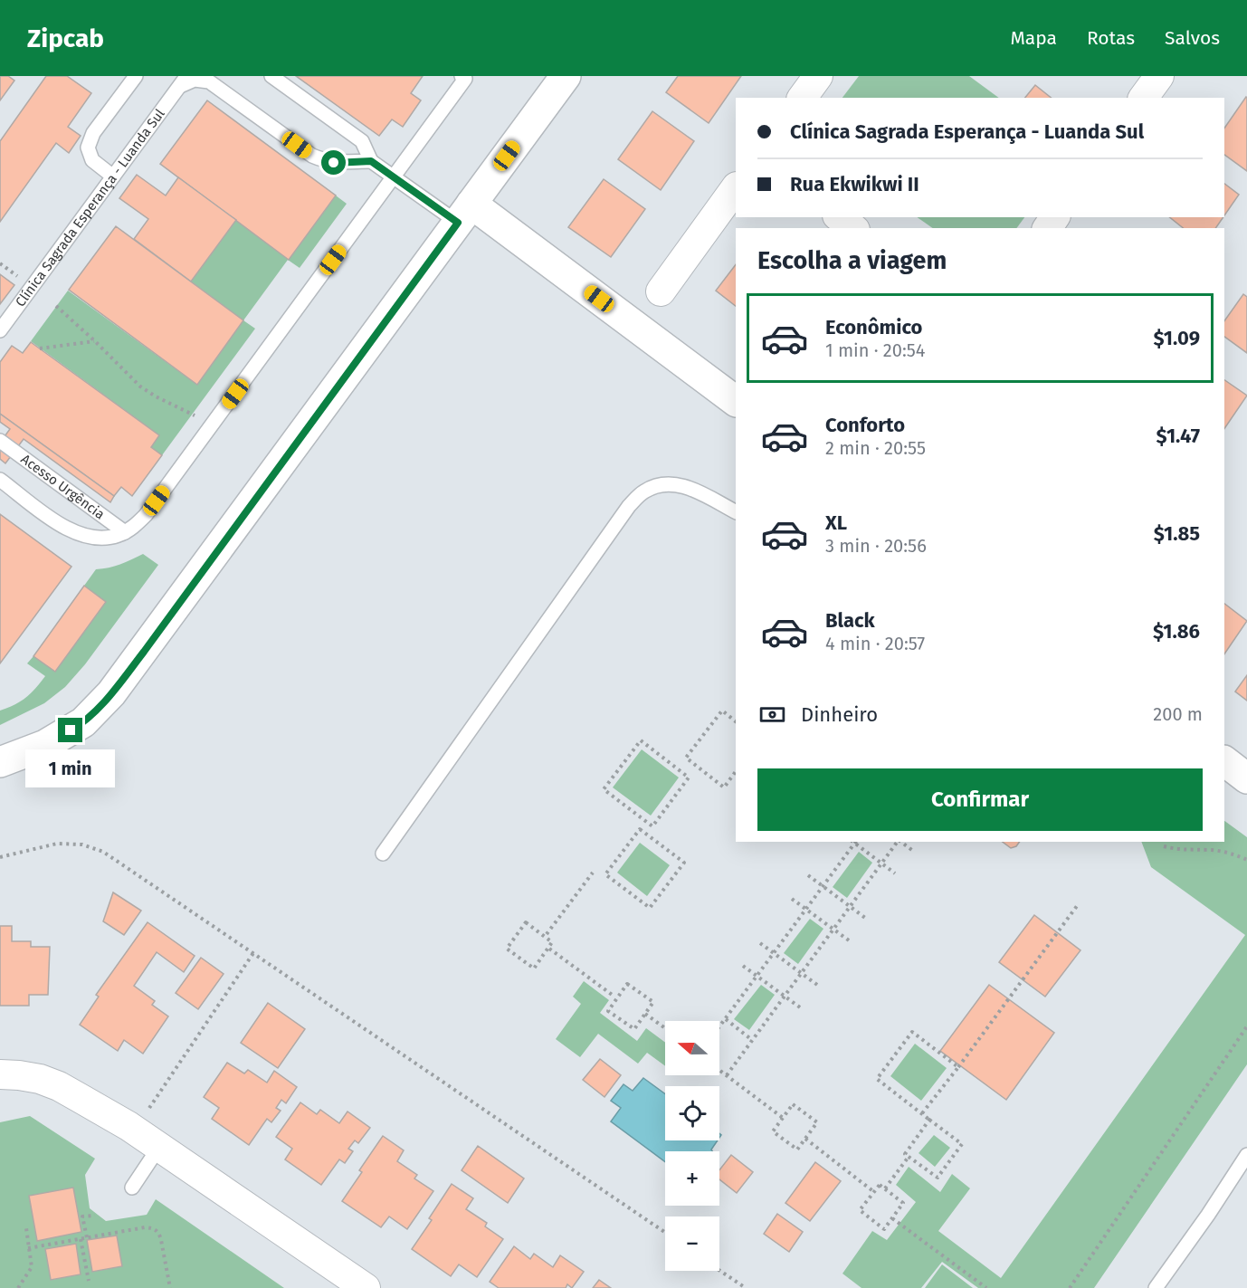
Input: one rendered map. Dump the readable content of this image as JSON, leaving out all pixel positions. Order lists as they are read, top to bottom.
{
  "streets": {
    "lane": ["Clínica Sagrada Esperança - Luanda Sul", "Acesso Urgência"]
  },
  "north": "left",
  "page": {
    "header": "Zipcab",
    "nav": ["Mapa", "Rotas", "Salvos"],
    "banner": ["Clínica Sagrada Esperança - Luanda Sul", "Rua Ekwikwi II"],
    "heading": "Escolha a viagem",
    "list": [
      {
        "name": "Econômico",
        "note": "1 min · 20:54",
        "value": "$1.09"
      },
      {
        "name": "Conforto",
        "note": "2 min · 20:55",
        "value": "$1.47"
      },
      {
        "name": "XL",
        "note": "3 min · 20:56",
        "value": "$1.85"
      },
      {
        "name": "Black",
        "note": "4 min · 20:57",
        "value": "$1.86"
      }
    ],
    "pay": ["Dinheiro", "200 m"],
    "bubble": "1 min",
    "buttons": "Confirmar",
    "map_buttons": ["+", "−"]
  }
}
